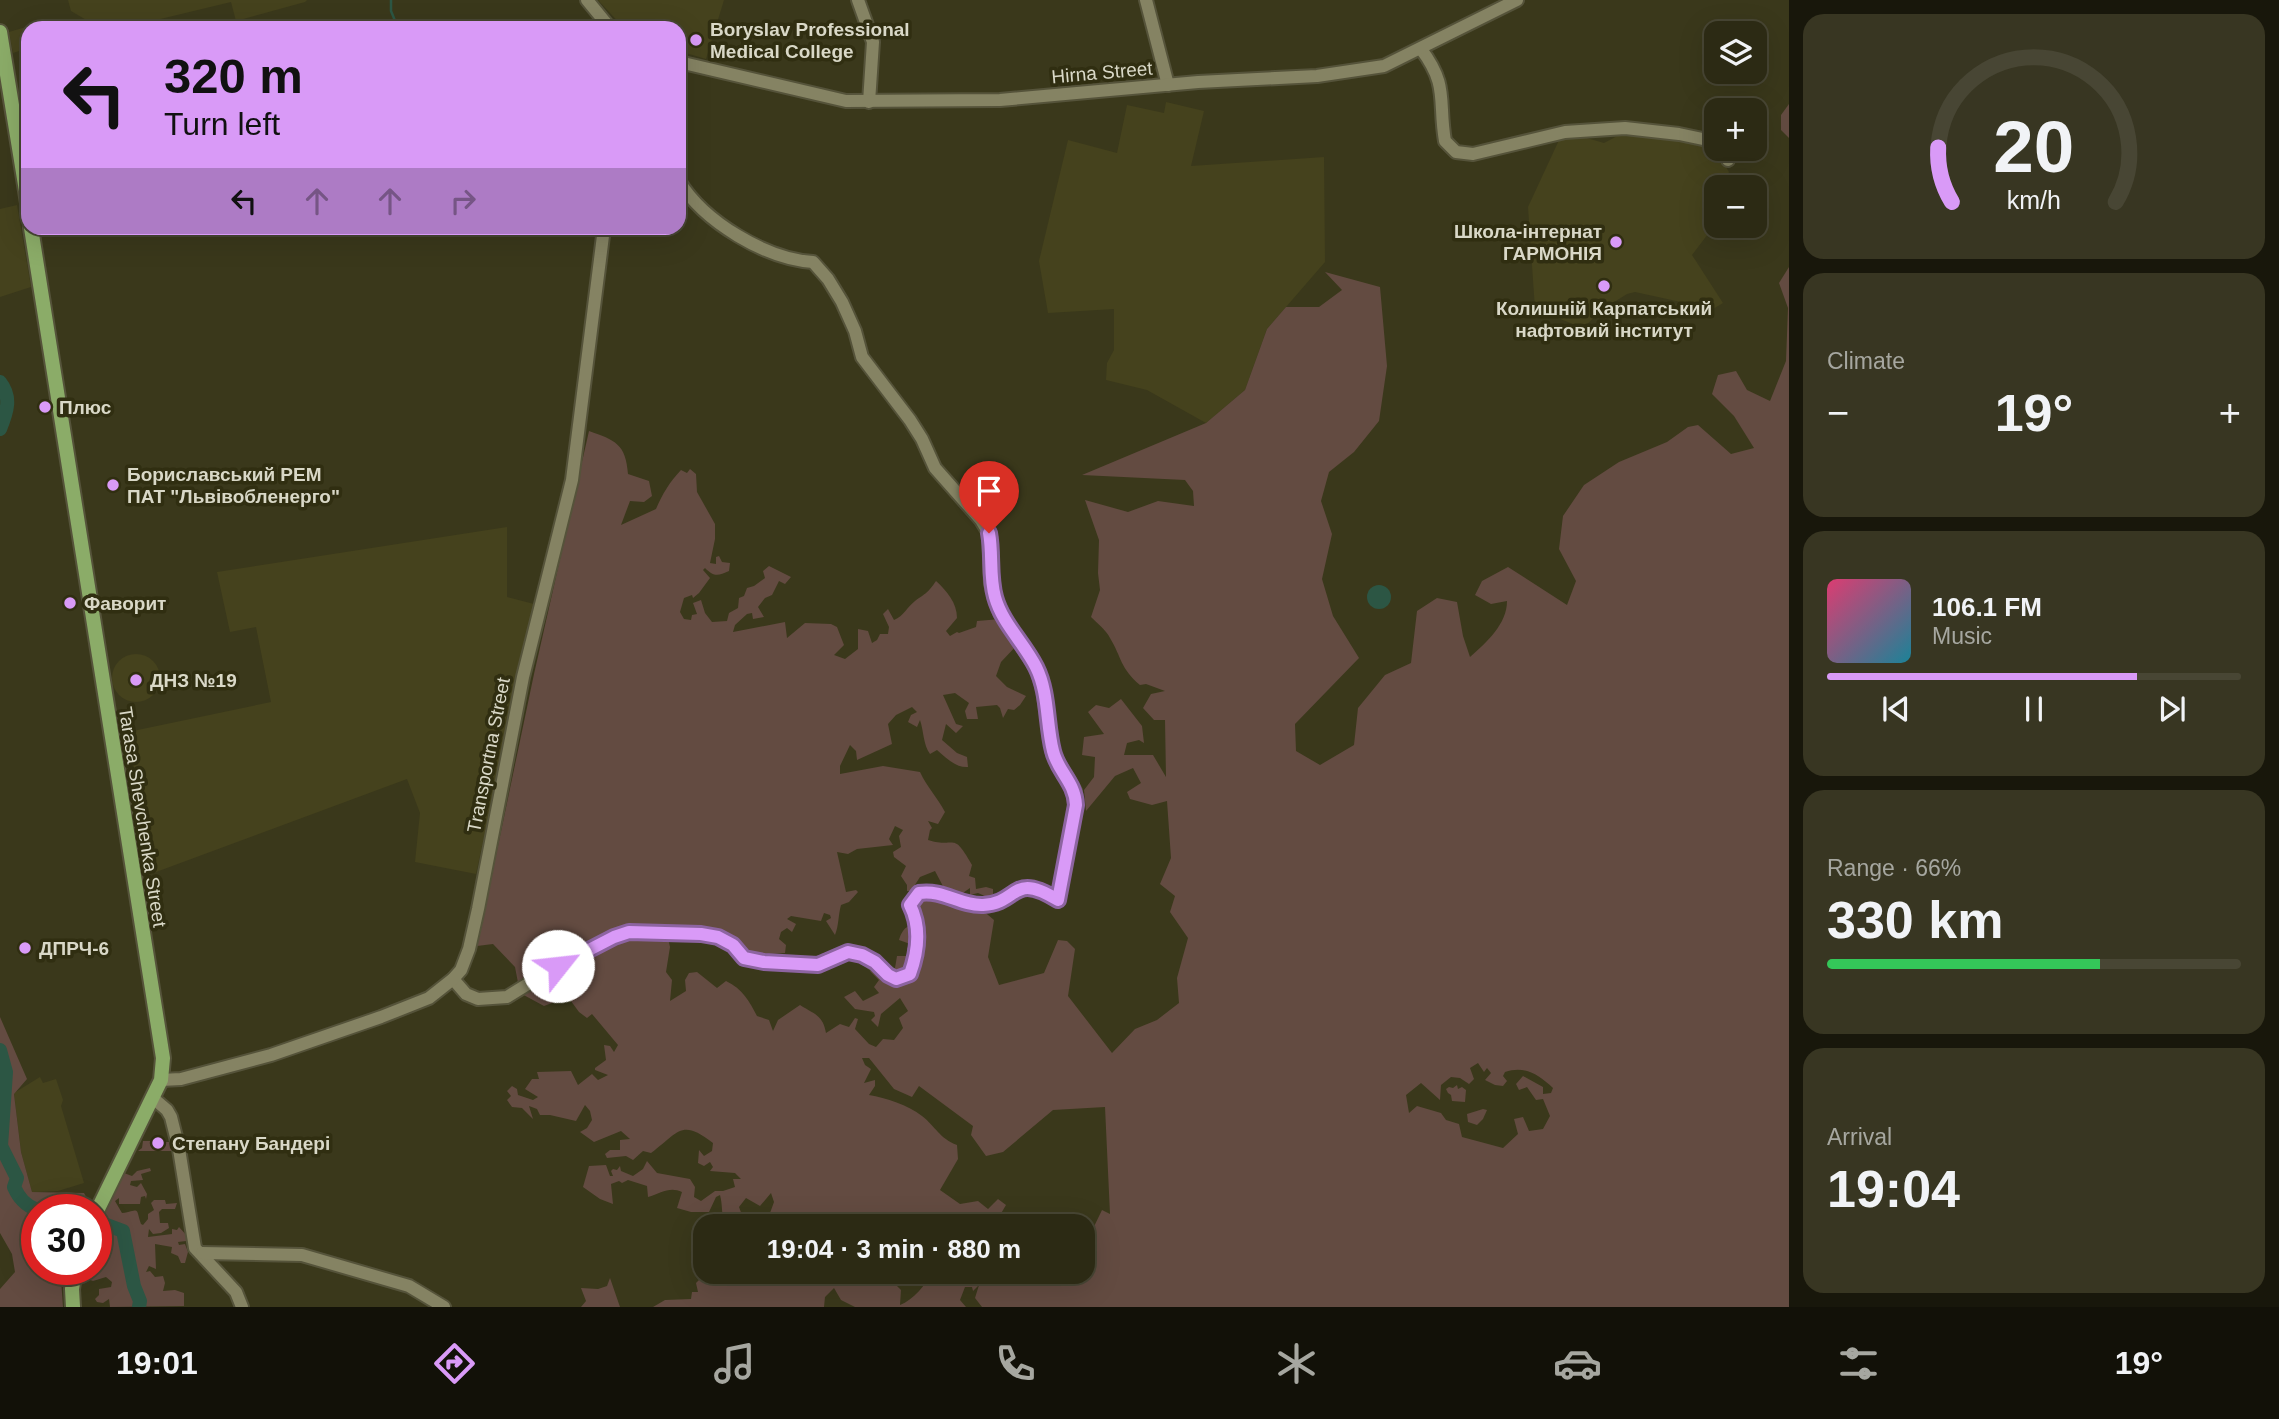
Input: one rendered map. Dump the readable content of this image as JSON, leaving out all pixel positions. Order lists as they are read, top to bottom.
{
  "streets": {
    "main road": ["Tarasa Shevchenka Street"],
    "street": ["Hirna Street", "Transportna Street"]
  },
  "crossings": [
    ["Transportna Street", "Tarasa Shevchenka Street"]
  ],
  "places": [
    "Boryslav Professional Medical College",
    "Школа-інтернат ГАРМОНІЯ",
    "Колишній Карпатський нафтовий інститут",
    "Плюс",
    "Бориславський РЕМ ПАТ \"Львівобленерго\"",
    "Фаворит",
    "ДНЗ №19",
    "ДПРЧ-6",
    "Степану Бандері"
  ],
  "page": {
    "map_buttons": ["+", "−"],
    "turn": ["320 m", "Turn left"],
    "tile": [
      "Climate",
      ["Range · 66%", "330 km"],
      ["Arrival", "19:04"]
    ],
    "heat": ["−", "19°", "+"],
    "song": ["106.1 FM", "Music"],
    "limit": "30",
    "trip": "19:04 · 3 min · 880 m",
    "tabs": ["19:01", "19°"],
    "gauge": ["20", "km/h"]
  }
}
